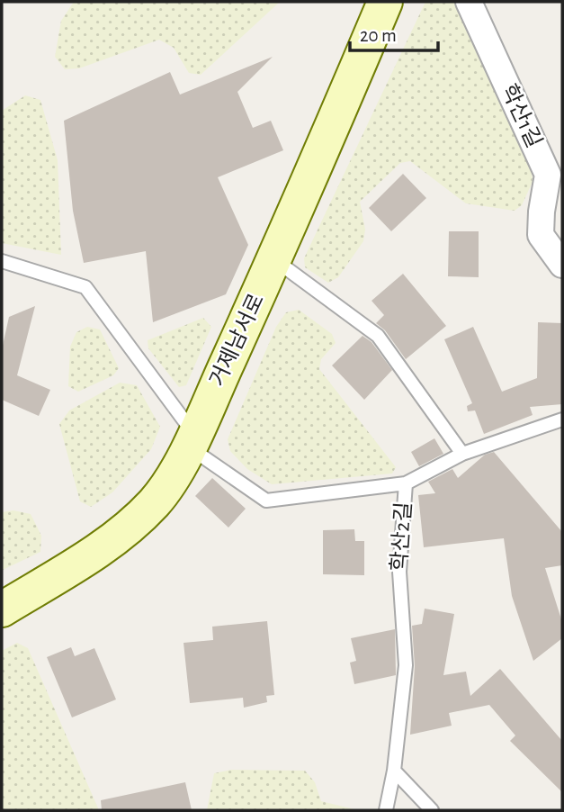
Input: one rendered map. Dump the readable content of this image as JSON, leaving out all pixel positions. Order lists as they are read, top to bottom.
{
  "streets": {
    "main road": ["거제남서로"],
    "street": ["학산1길"],
    "lane": ["학산2길"]
  },
  "crossings": [
    ["거제남서로", "학산2길"]
  ],
  "scale_bar": "20 m"
}
